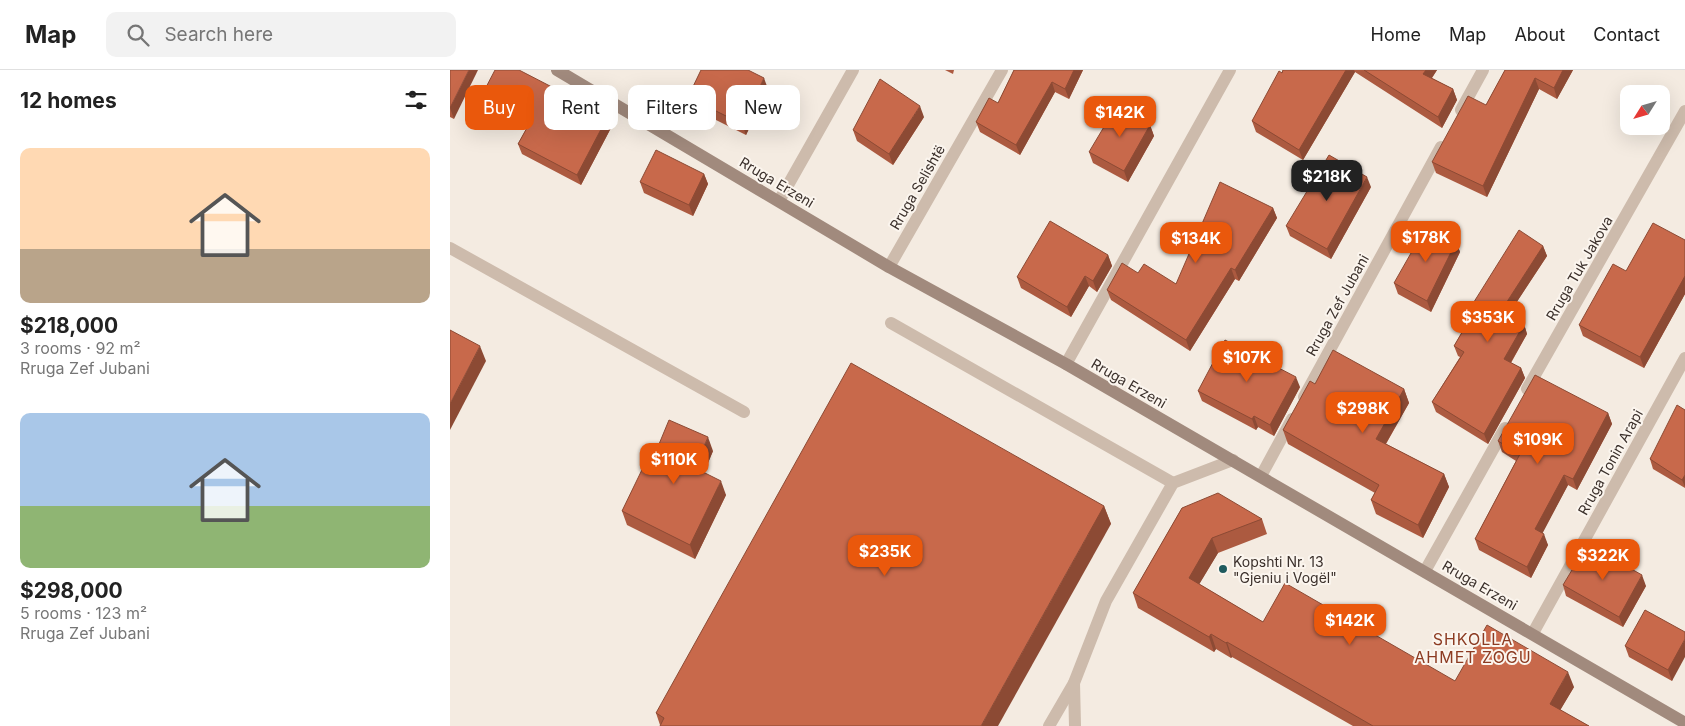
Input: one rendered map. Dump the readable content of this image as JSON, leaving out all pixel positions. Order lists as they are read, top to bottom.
{
  "streets": {
    "street": [
      "Rruga Erzeni",
      "Rruga Selishtë",
      "Rruga Tuk Jakova",
      "Rruga Zef Jubani",
      "Rruga Tonin Arapi"
    ]
  },
  "crossings": [
    ["Rruga Erzeni", "Rruga Selishtë"],
    ["Rruga Erzeni", "Rruga Zef Jubani"],
    ["Rruga Erzeni", "Rruga Tonin Arapi"]
  ],
  "districts": ["SHKOLLA AHMET ZOGU"],
  "places": ["Kopshti Nr. 13 \"Gjeniu i Vogël\""],
  "north": "bottom left",
  "page": {
    "header": "Map",
    "search": "Search here",
    "nav": [
      "Home",
      "Map",
      "About",
      "Contact"
    ],
    "heading": "12 homes",
    "chip": [
      "Buy",
      "Rent",
      "Filters",
      "New"
    ],
    "price": [
      "$142K",
      "$218K",
      "$178K",
      "$134K",
      "$353K",
      "$107K",
      "$298K",
      "$109K",
      "$110K",
      "$235K",
      "$322K",
      "$142K"
    ],
    "list": [
      {
        "name": "$218,000",
        "note": "3 rooms · 92 m² · Rruga Zef Jubani"
      },
      {
        "name": "$298,000",
        "note": "5 rooms · 123 m² · Rruga Zef Jubani"
      }
    ]
  }
}
